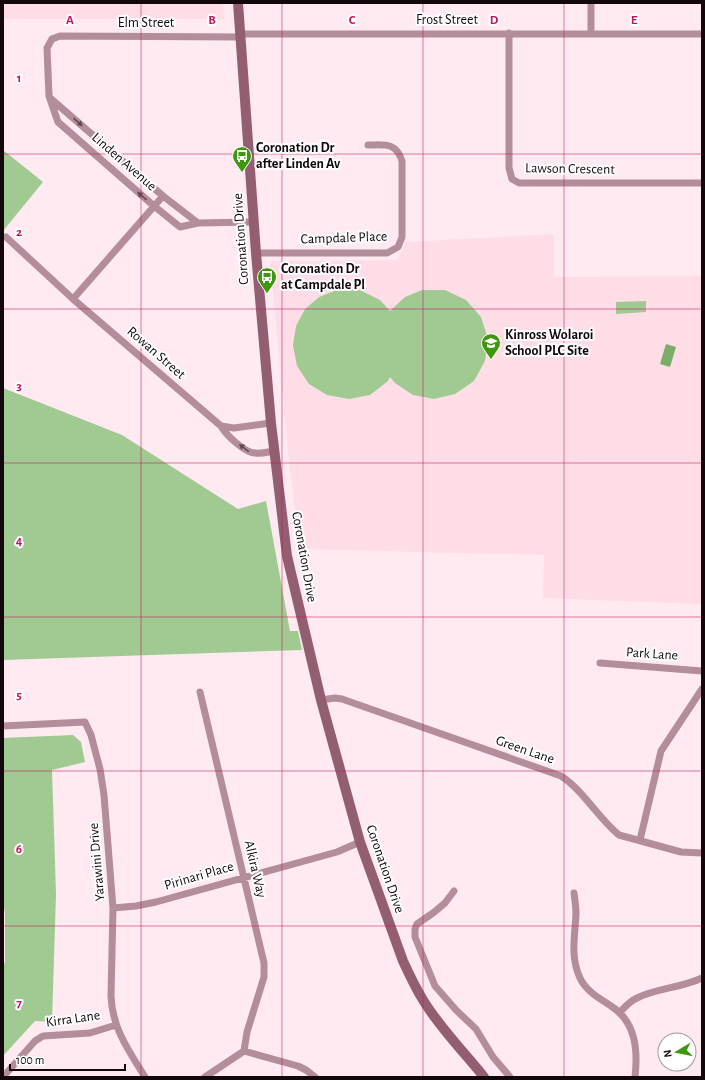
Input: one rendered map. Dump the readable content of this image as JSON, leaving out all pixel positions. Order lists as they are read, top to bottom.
{
  "streets": {
    "main road": ["Coronation Drive"],
    "street": [
      "Frost Street",
      "Elm Street",
      "Linden Avenue",
      "Lawson Crescent",
      "Campdale Place",
      "Rowan Street",
      "Park Lane",
      "Green Lane",
      "Yarawini Drive",
      "Alkira Way",
      "Pirinari Place",
      "Kirra Lane"
    ]
  },
  "crossings": [
    ["Frost Street", "Elm Street"],
    ["Frost Street", "Lawson Crescent"],
    ["Frost Street", "Coronation Drive"],
    ["Elm Street", "Linden Avenue"],
    ["Elm Street", "Coronation Drive"],
    ["Linden Avenue", "Coronation Drive"],
    ["Campdale Place", "Coronation Drive"],
    ["Coronation Drive", "Rowan Street"],
    ["Coronation Drive", "Green Lane"],
    ["Coronation Drive", "Pirinari Place"],
    ["Yarawini Drive", "Pirinari Place"],
    ["Yarawini Drive", "Kirra Lane"],
    ["Alkira Way", "Pirinari Place"]
  ],
  "places": {
    "bus stop": ["Coronation Dr after Linden Av", "Coronation Dr at Campdale Pl"],
    "school or university": ["Kinross Wolaroi School PLC Site"]
  },
  "scale_bar": "100 m",
  "north": "left",
  "grid": {
    "columns": [
      "A",
      "B",
      "C",
      "D",
      "E"
    ],
    "rows": [
      "1",
      "2",
      "3",
      "4",
      "5",
      "6",
      "7"
    ]
  }
}
